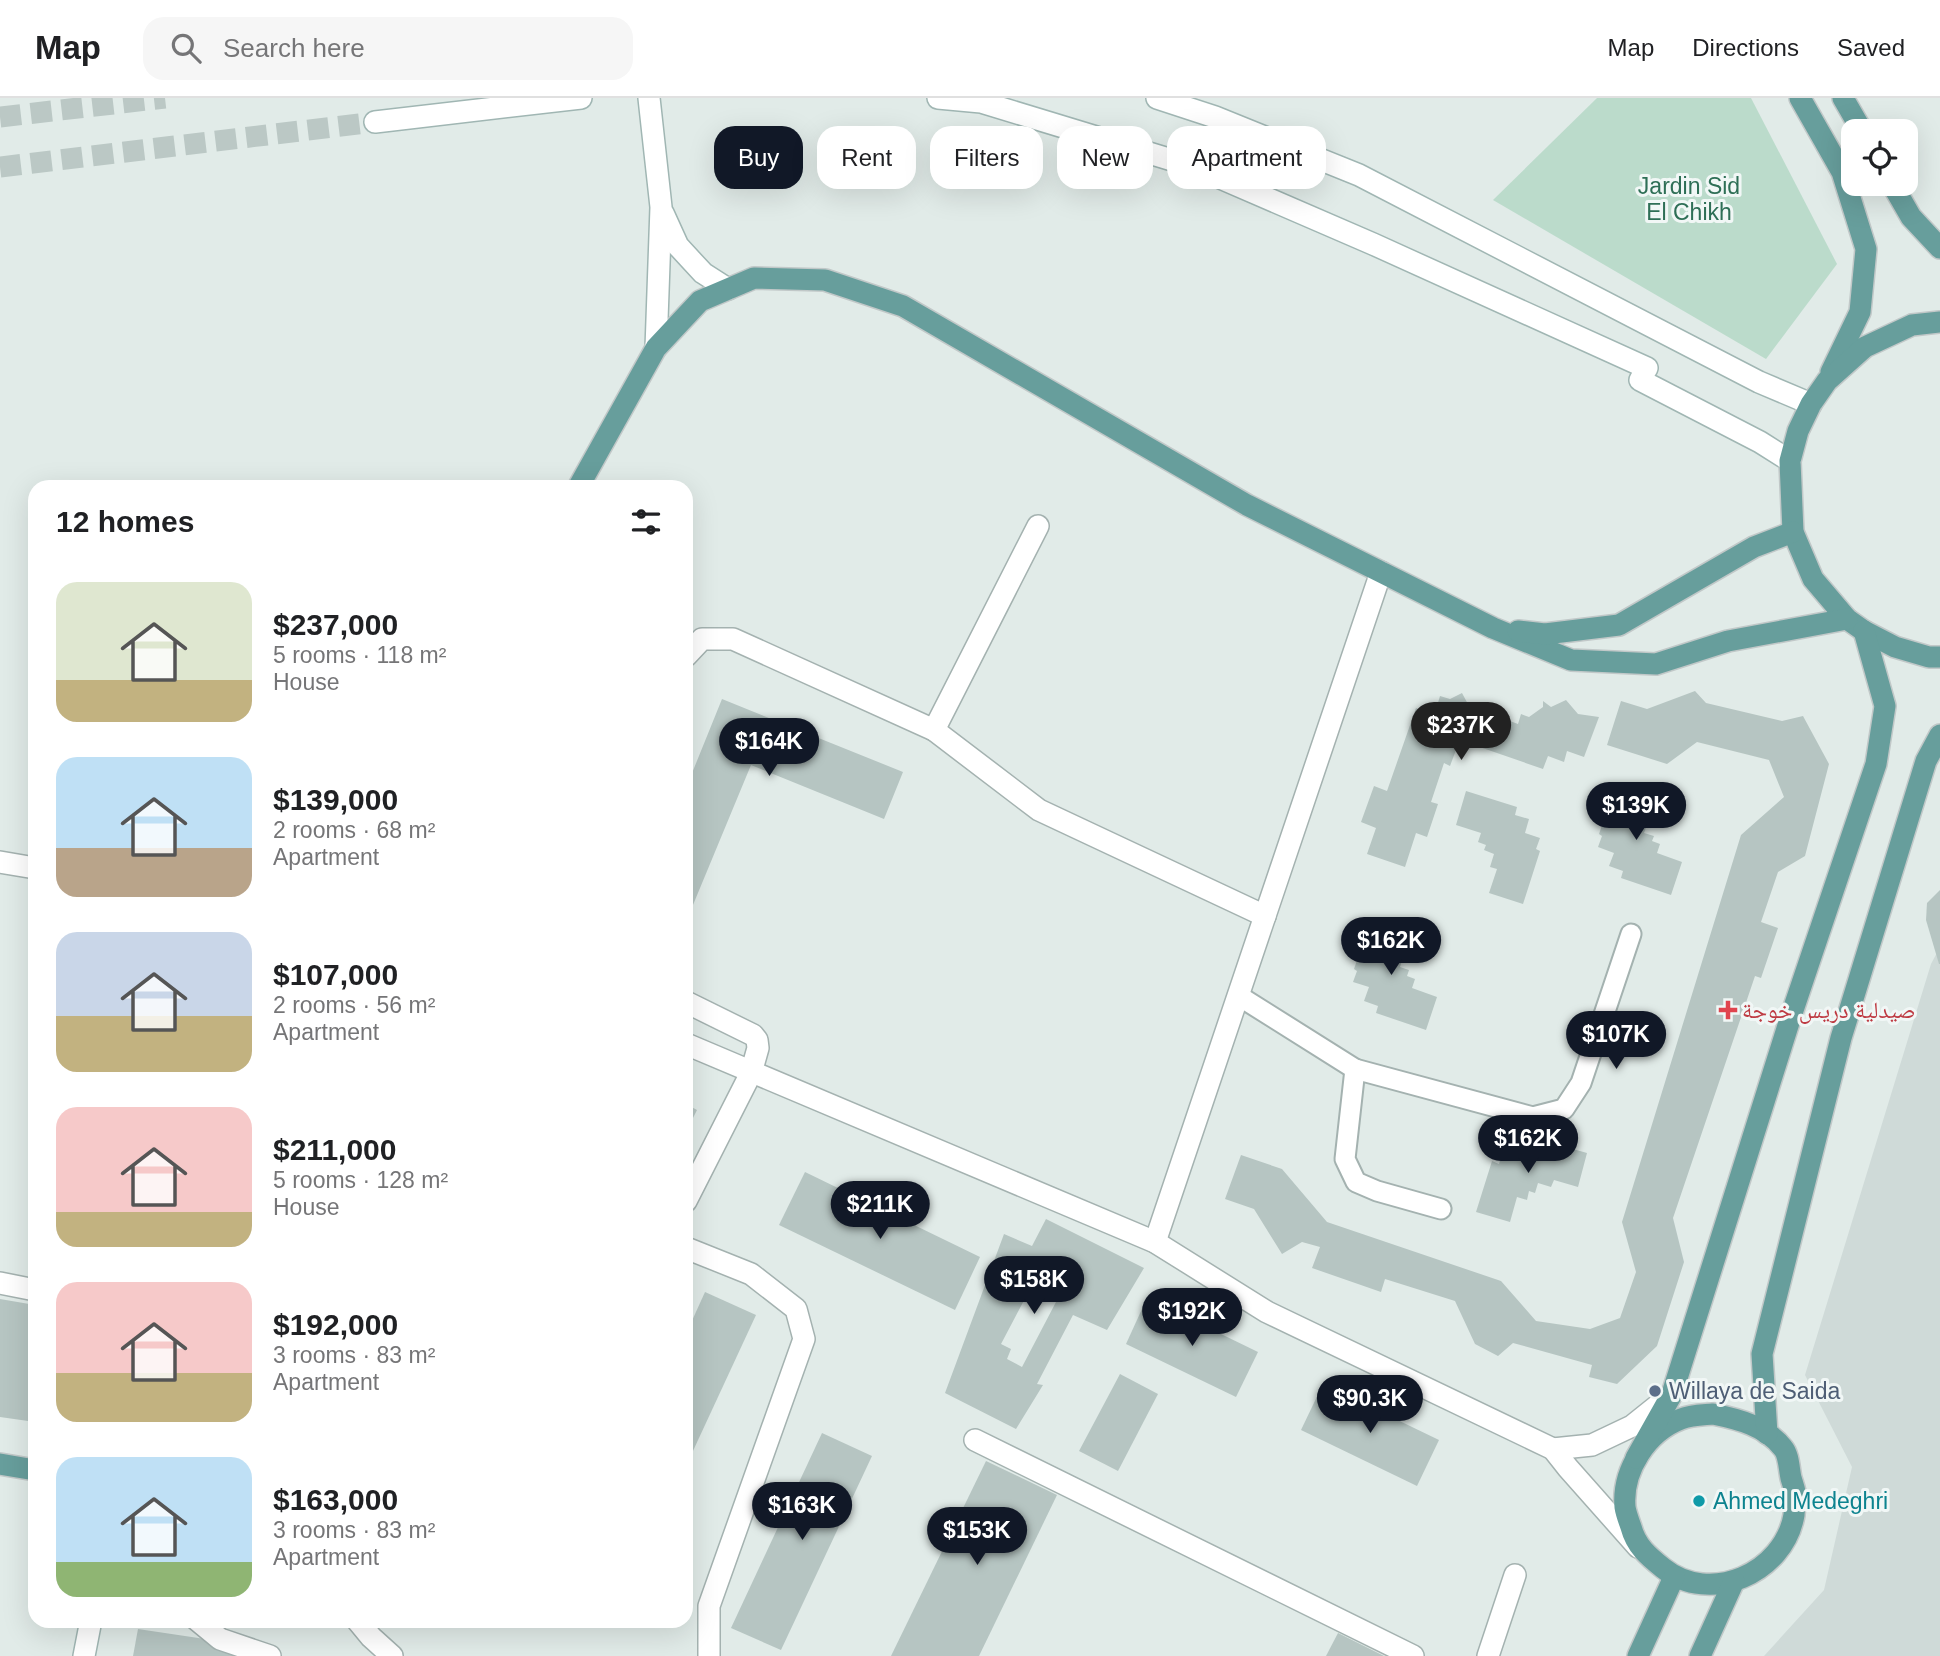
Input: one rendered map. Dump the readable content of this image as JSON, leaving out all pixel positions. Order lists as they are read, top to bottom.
{
  "parks": ["Jardin Sid El Chikh"],
  "places": {
    "health": ["صيدلية دريس خوجة"],
    "other": ["Willaya de Saida", "Ahmed Medeghri"]
  },
  "page": {
    "header": "Map",
    "search": "Search here",
    "nav": ["Map", "Directions", "Saved"],
    "chip": [
      "Buy",
      "Rent",
      "Filters",
      "New",
      "Apartment"
    ],
    "heading": "12 homes",
    "list": [
      {
        "name": "$237,000",
        "note": "5 rooms · 118 m² · House"
      },
      {
        "name": "$139,000",
        "note": "2 rooms · 68 m² · Apartment"
      },
      {
        "name": "$107,000",
        "note": "2 rooms · 56 m² · Apartment"
      },
      {
        "name": "$211,000",
        "note": "5 rooms · 128 m² · House"
      },
      {
        "name": "$192,000",
        "note": "3 rooms · 83 m² · Apartment"
      },
      {
        "name": "$163,000",
        "note": "3 rooms · 83 m² · Apartment"
      }
    ],
    "price": [
      "$237K",
      "$164K",
      "$139K",
      "$162K",
      "$107K",
      "$162K",
      "$211K",
      "$158K",
      "$192K",
      "$90.3K",
      "$163K",
      "$153K"
    ]
  }
}
